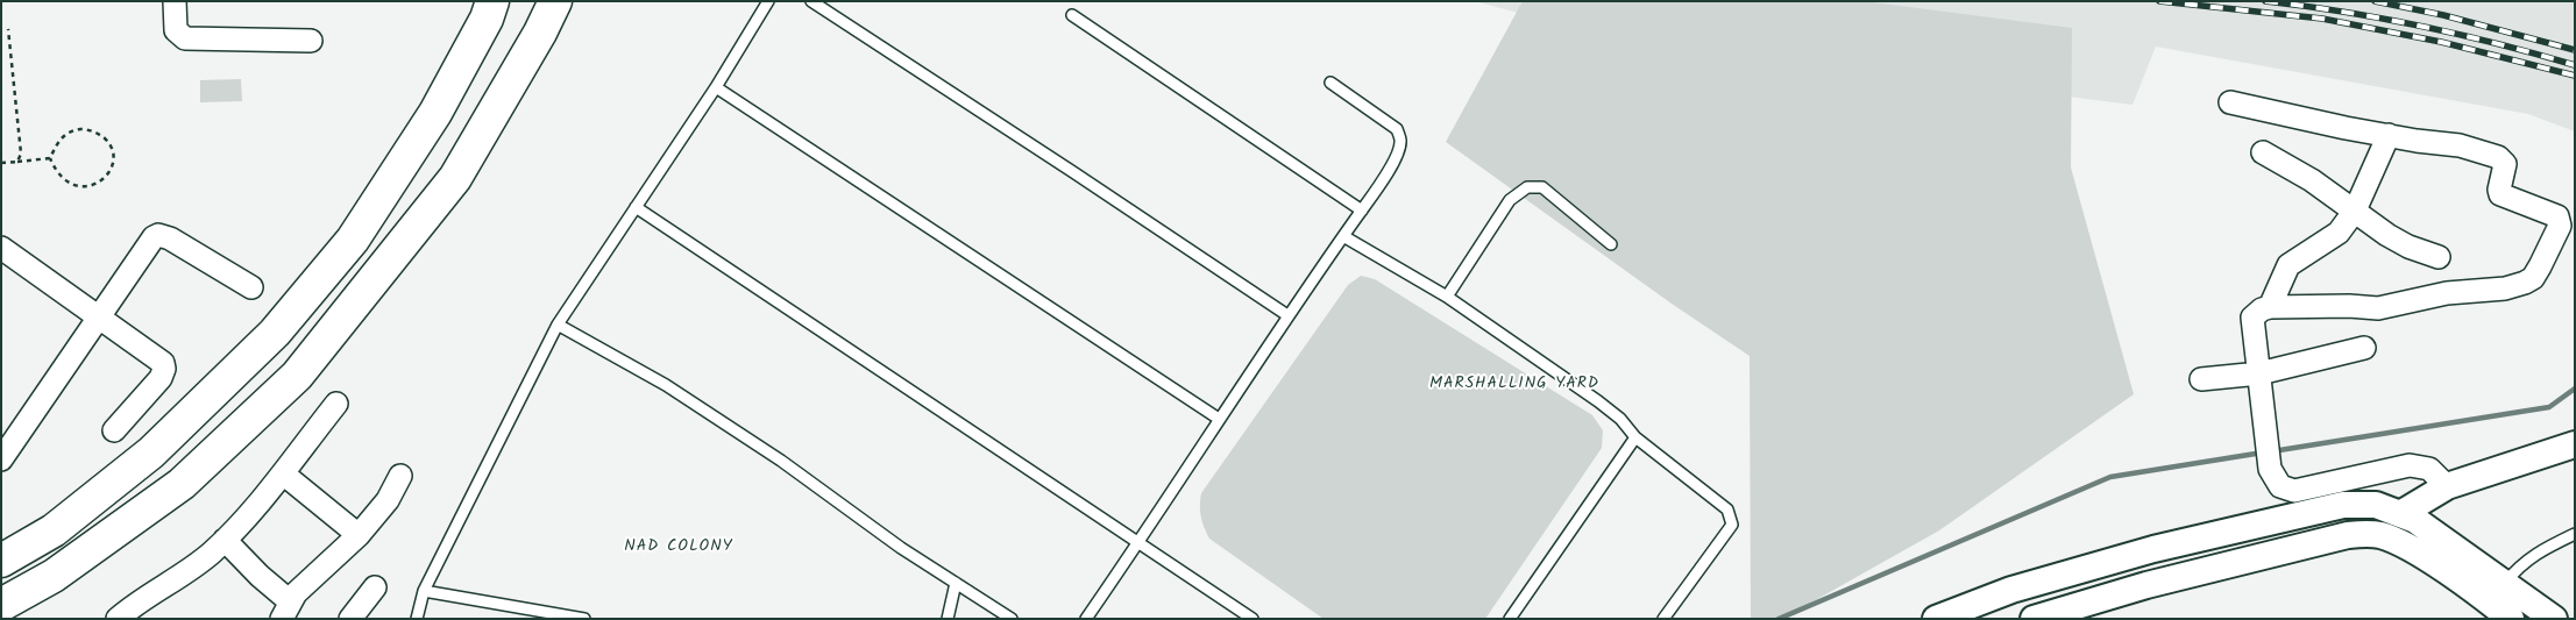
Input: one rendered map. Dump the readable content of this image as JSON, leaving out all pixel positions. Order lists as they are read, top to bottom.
{
  "districts": ["MARSHALLING YARD", "NAD COLONY"]
}
